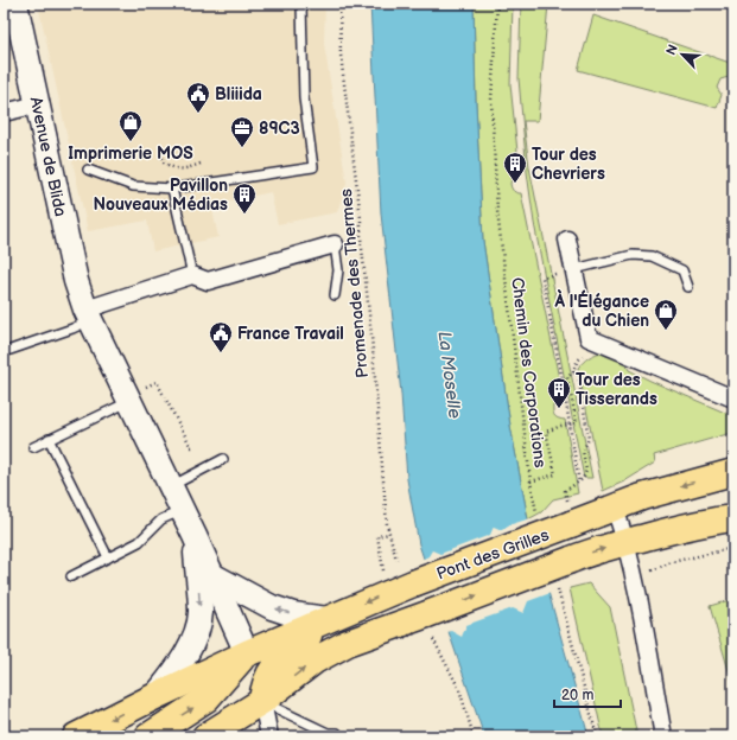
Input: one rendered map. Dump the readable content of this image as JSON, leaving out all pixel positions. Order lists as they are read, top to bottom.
{
  "streets": {
    "main road": ["Avenue de Blida", "Pont des Grilles"],
    "path": ["Promenade des Thermes", "Chemin des Corporations"]
  },
  "water": ["La Moselle"],
  "places": {
    "public building": ["Bliiida", "France Travail"],
    "shop": ["Imprimerie MOS", "À l'Élégance du Chien"],
    "office": ["89C3"],
    "building": ["Tour des Chevriers", "Pavillon Nouveaux Médias", "Tour des Tisserands"]
  },
  "scale_bar": "20 m",
  "north": "top left"
}
